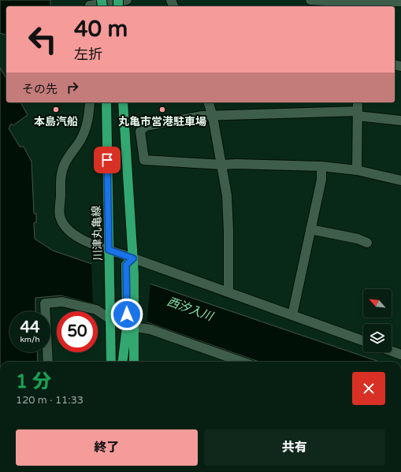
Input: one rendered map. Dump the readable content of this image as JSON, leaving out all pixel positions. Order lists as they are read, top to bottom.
{
  "streets": {
    "main road": ["川津丸亀線"]
  },
  "water": ["西汐入川"],
  "places": ["本島汽船", "丸亀市営港駐車場"],
  "north": "top left",
  "page": {
    "turn": ["40 m", "左折"],
    "then": "その先",
    "speed": "44 km/h",
    "limit": "50",
    "heading": ["1 分", "120 m · 11:33"],
    "buttons": ["終了", "共有"]
  }
}
